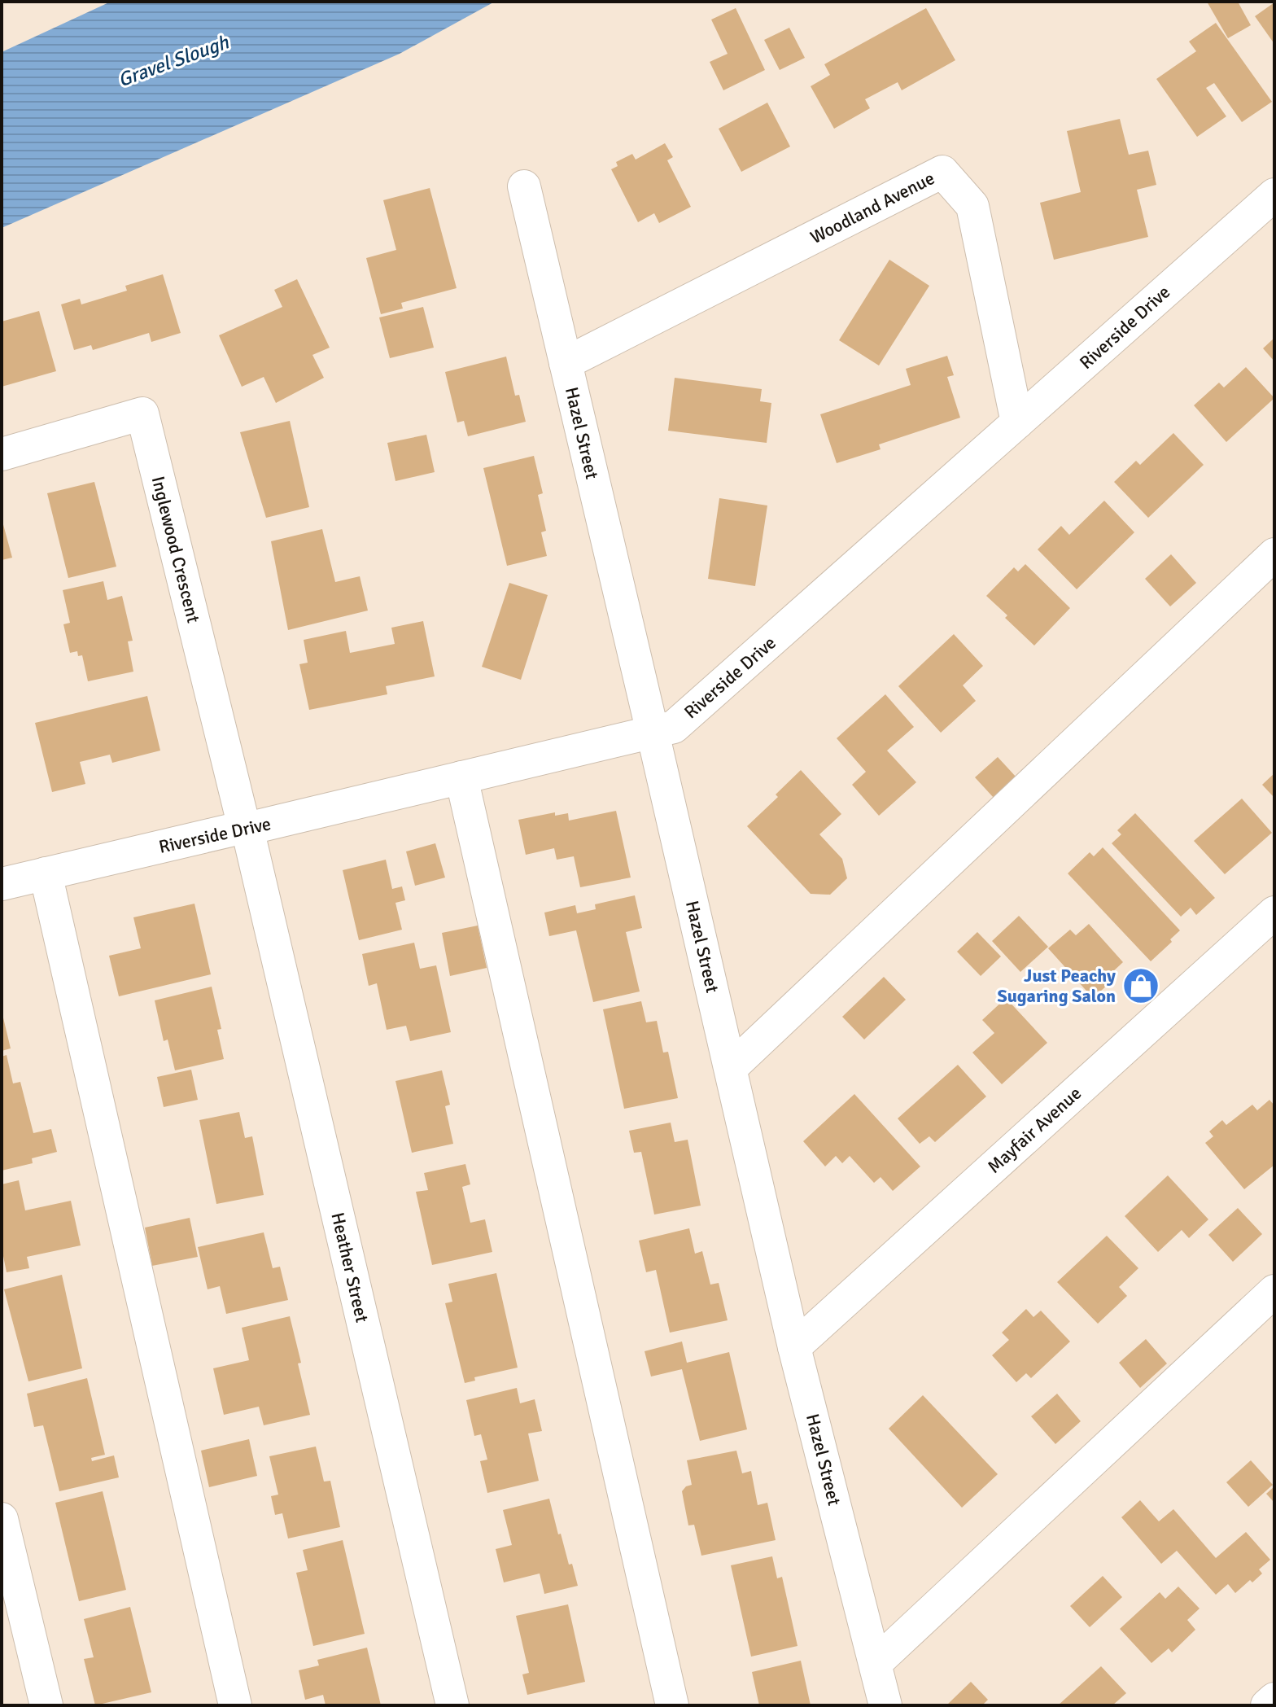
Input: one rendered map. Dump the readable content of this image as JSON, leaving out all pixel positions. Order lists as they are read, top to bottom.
{
  "streets": {
    "street": [
      "Woodland Avenue",
      "Riverside Drive",
      "Hazel Street",
      "Inglewood Crescent",
      "Mayfair Avenue",
      "Heather Street"
    ]
  },
  "crossings": [
    ["Woodland Avenue", "Riverside Drive"],
    ["Woodland Avenue", "Hazel Street"],
    ["Riverside Drive", "Hazel Street"],
    ["Riverside Drive", "Inglewood Crescent"],
    ["Riverside Drive", "Heather Street"],
    ["Hazel Street", "Mayfair Avenue"],
    ["Inglewood Crescent", "Heather Street"]
  ],
  "water": ["Gravel Slough"],
  "places": {
    "shop": ["Just Peachy Sugaring Salon"]
  }
}
